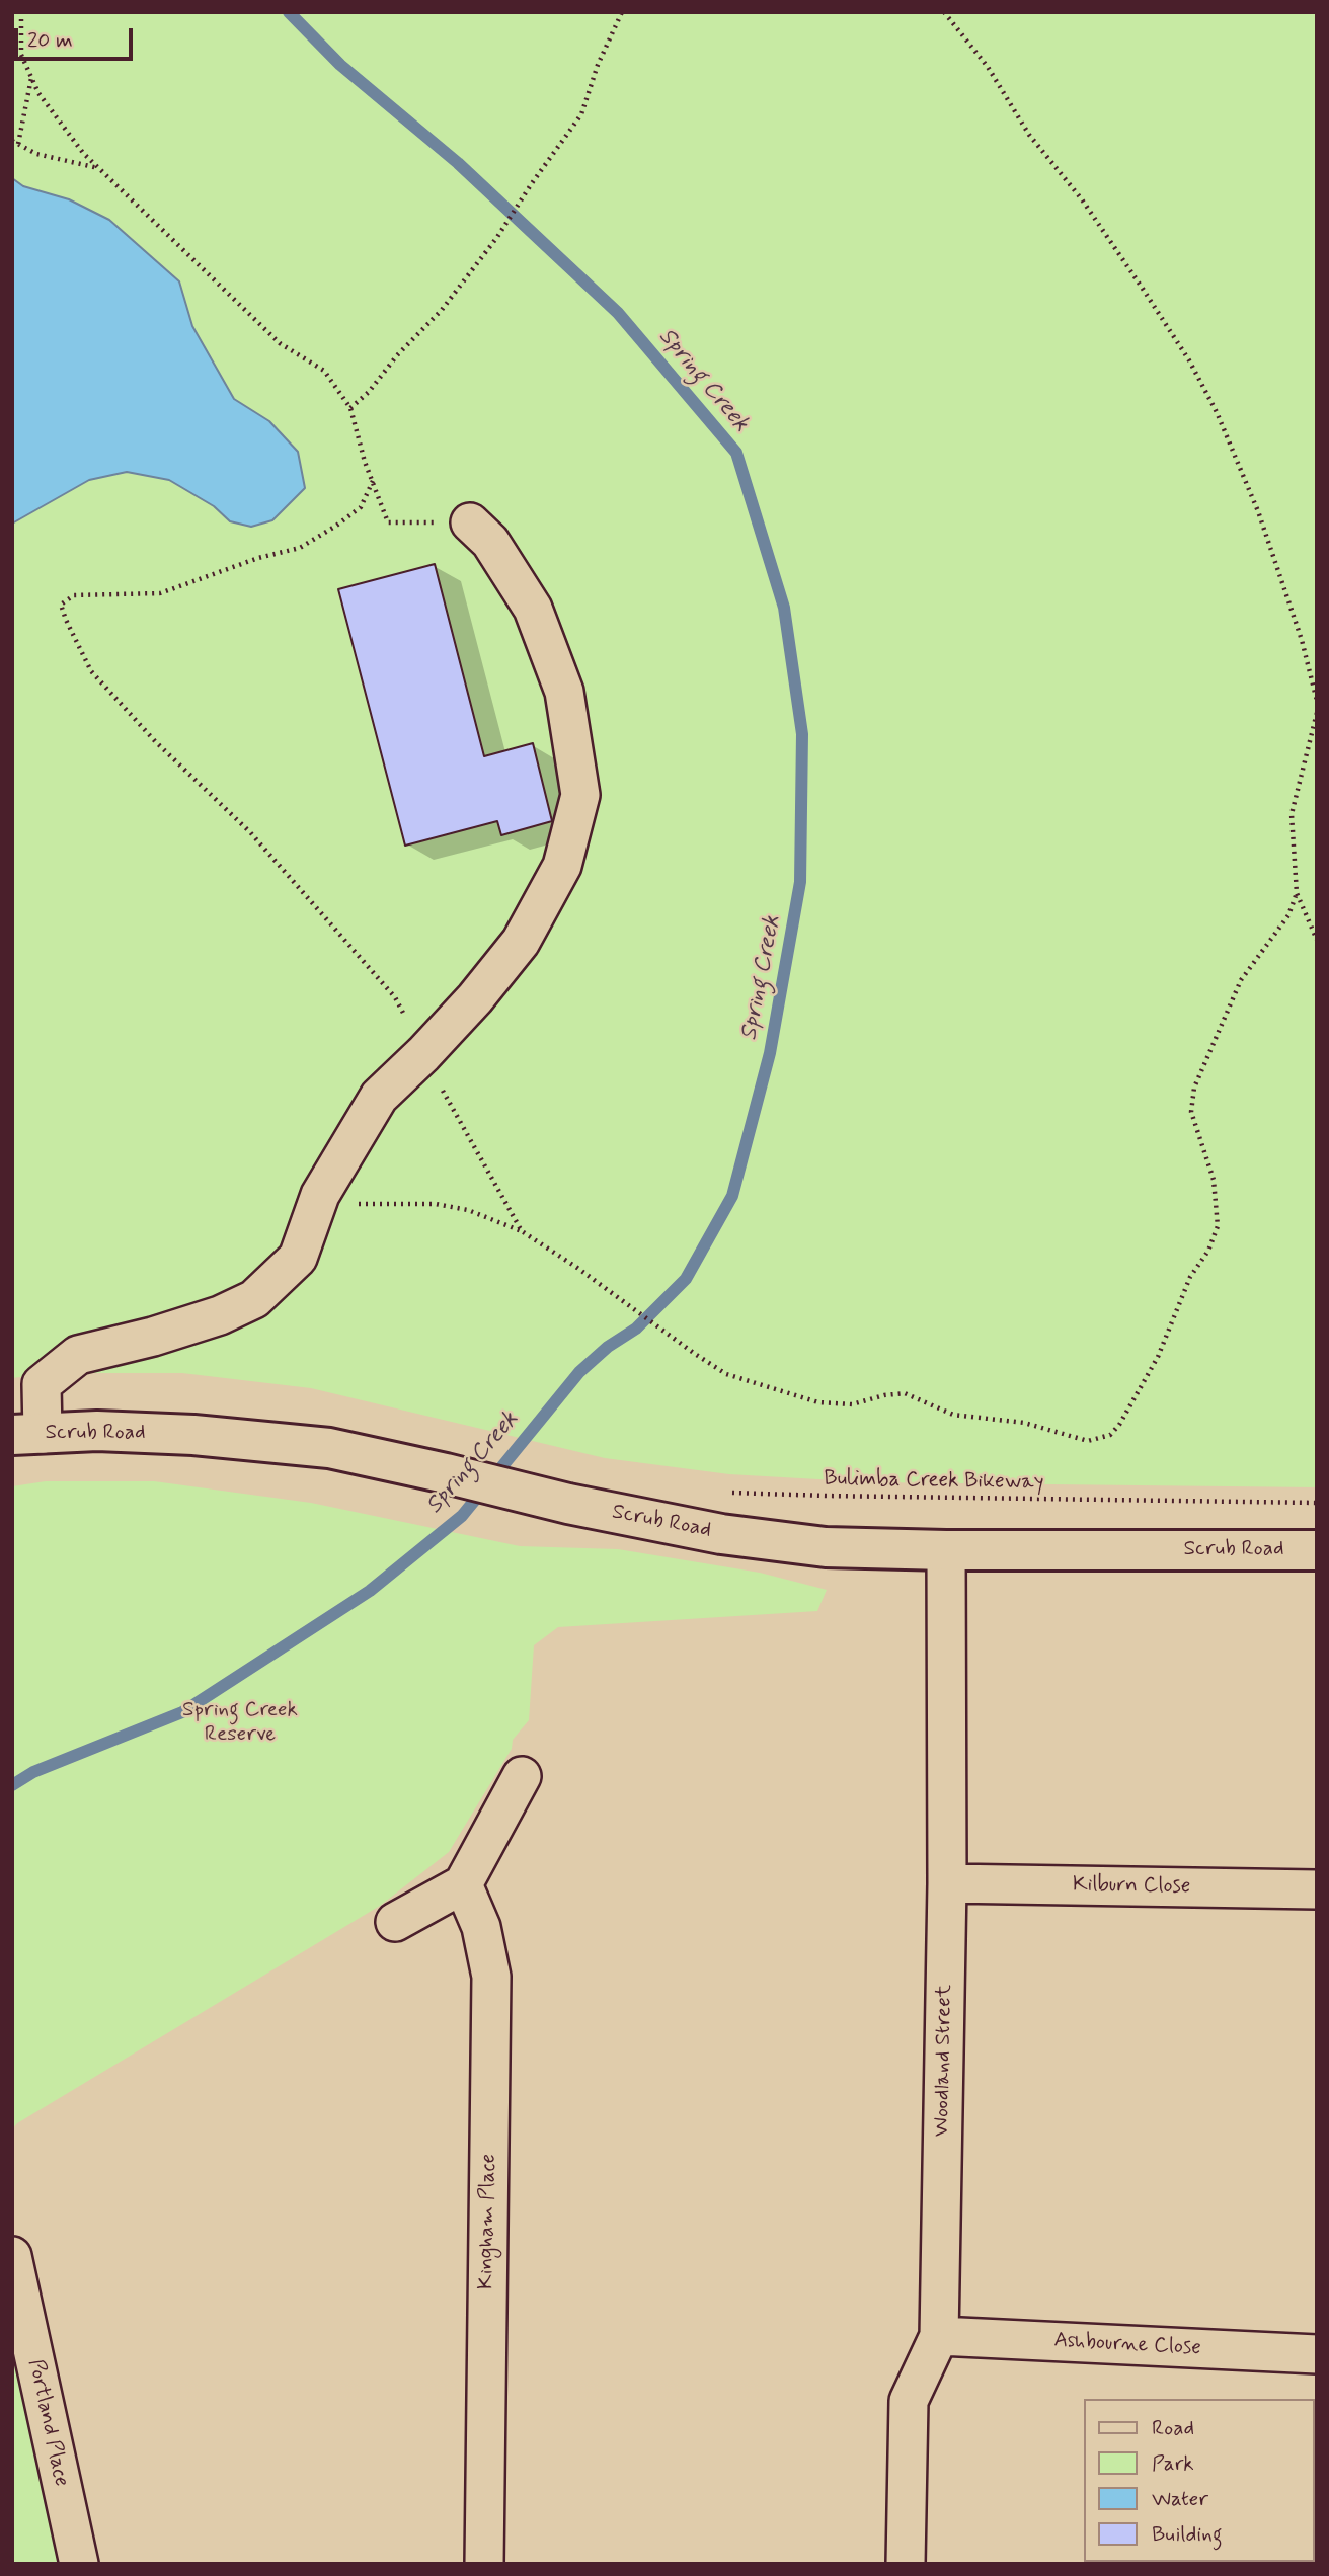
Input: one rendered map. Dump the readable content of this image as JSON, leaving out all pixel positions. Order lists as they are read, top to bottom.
{
  "streets": {
    "main road": ["Scrub Road"],
    "street": [
      "Kilburn Close",
      "Woodland Street",
      "Kingham Place",
      "Ashbourne Close",
      "Portland Place"
    ],
    "path": ["Bulimba Creek Bikeway"]
  },
  "crossings": [
    ["Scrub Road", "Woodland Street"],
    ["Kilburn Close", "Woodland Street"],
    ["Woodland Street", "Ashbourne Close"]
  ],
  "water": ["Spring Creek"],
  "parks": ["Spring Creek Reserve"],
  "legend": [
    "Road",
    "Park",
    "Water",
    "Building"
  ],
  "scale_bar": "20 m"
}
